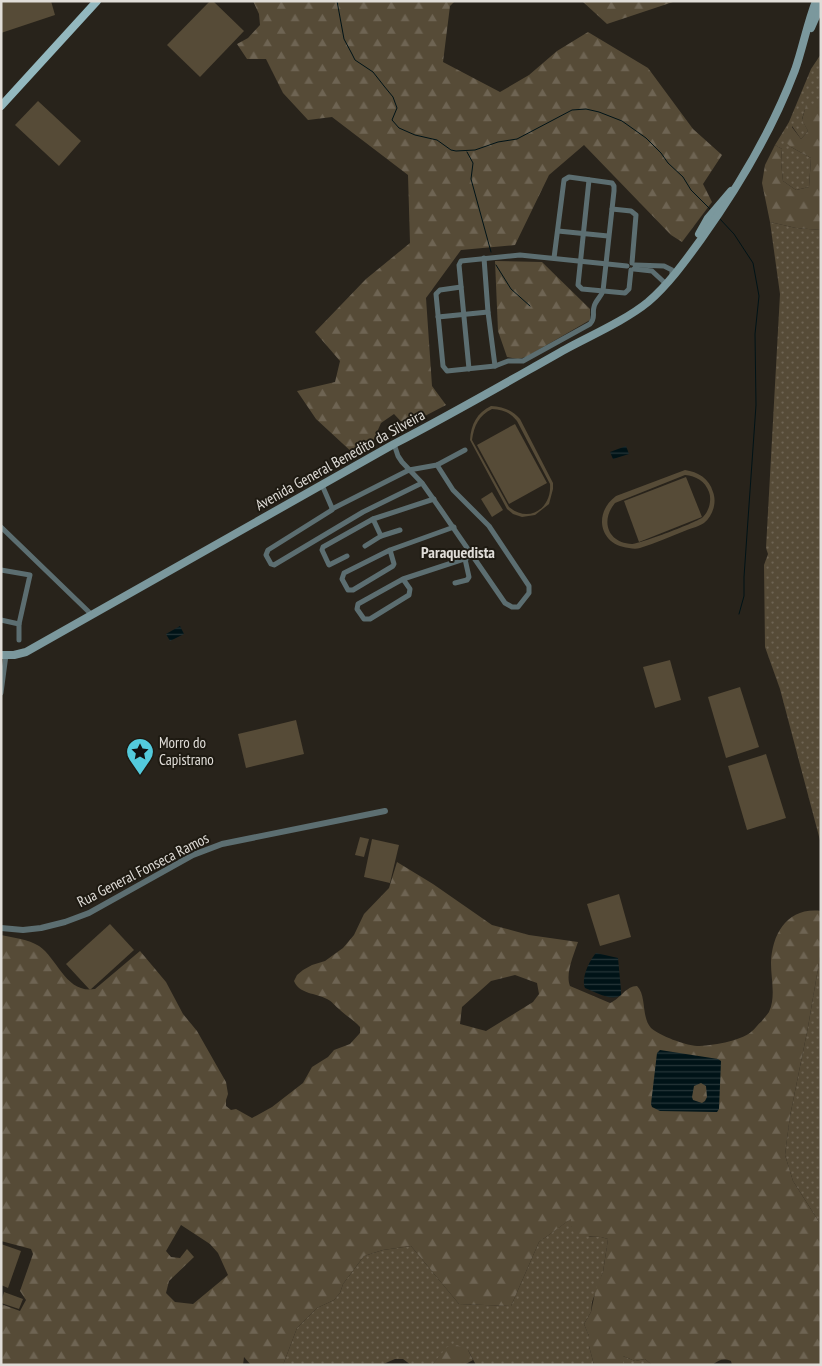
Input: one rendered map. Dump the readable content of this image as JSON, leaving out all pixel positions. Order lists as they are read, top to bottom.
{
  "streets": {
    "main road": ["Avenida General Benedito da Silveira"],
    "street": ["Rua General Fonseca Ramos"]
  },
  "districts": ["Paraquedista"],
  "places": {
    "place": ["Morro do Capistrano"]
  }
}
